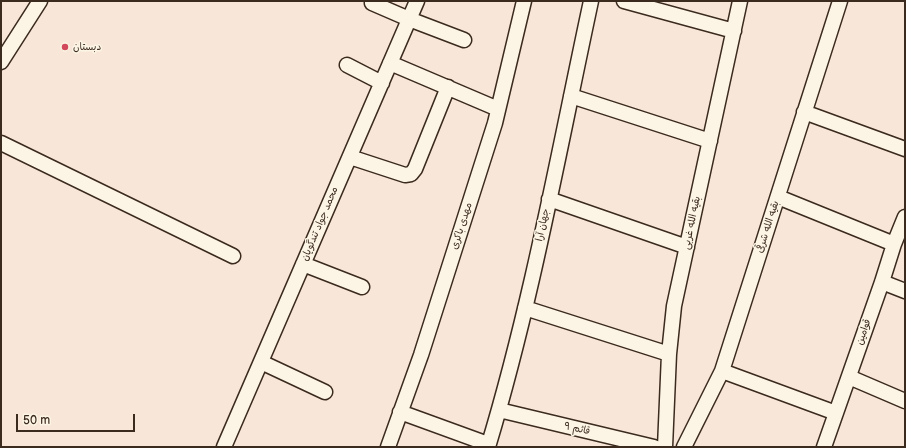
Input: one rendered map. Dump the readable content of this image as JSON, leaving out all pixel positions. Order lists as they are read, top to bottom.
{
  "streets": {
    "street": [
      "بقیه الله غربی",
      "محمد جواد تندگویان",
      "جهان آرا",
      "مهدی باکری",
      "بقیه الله شرقی",
      "قوامین",
      "قائم ۹"
    ]
  },
  "crossings": [
    ["جهان آرا", "قائم ۹"]
  ],
  "places": ["دبستان"],
  "scale_bar": "50 m"
}
